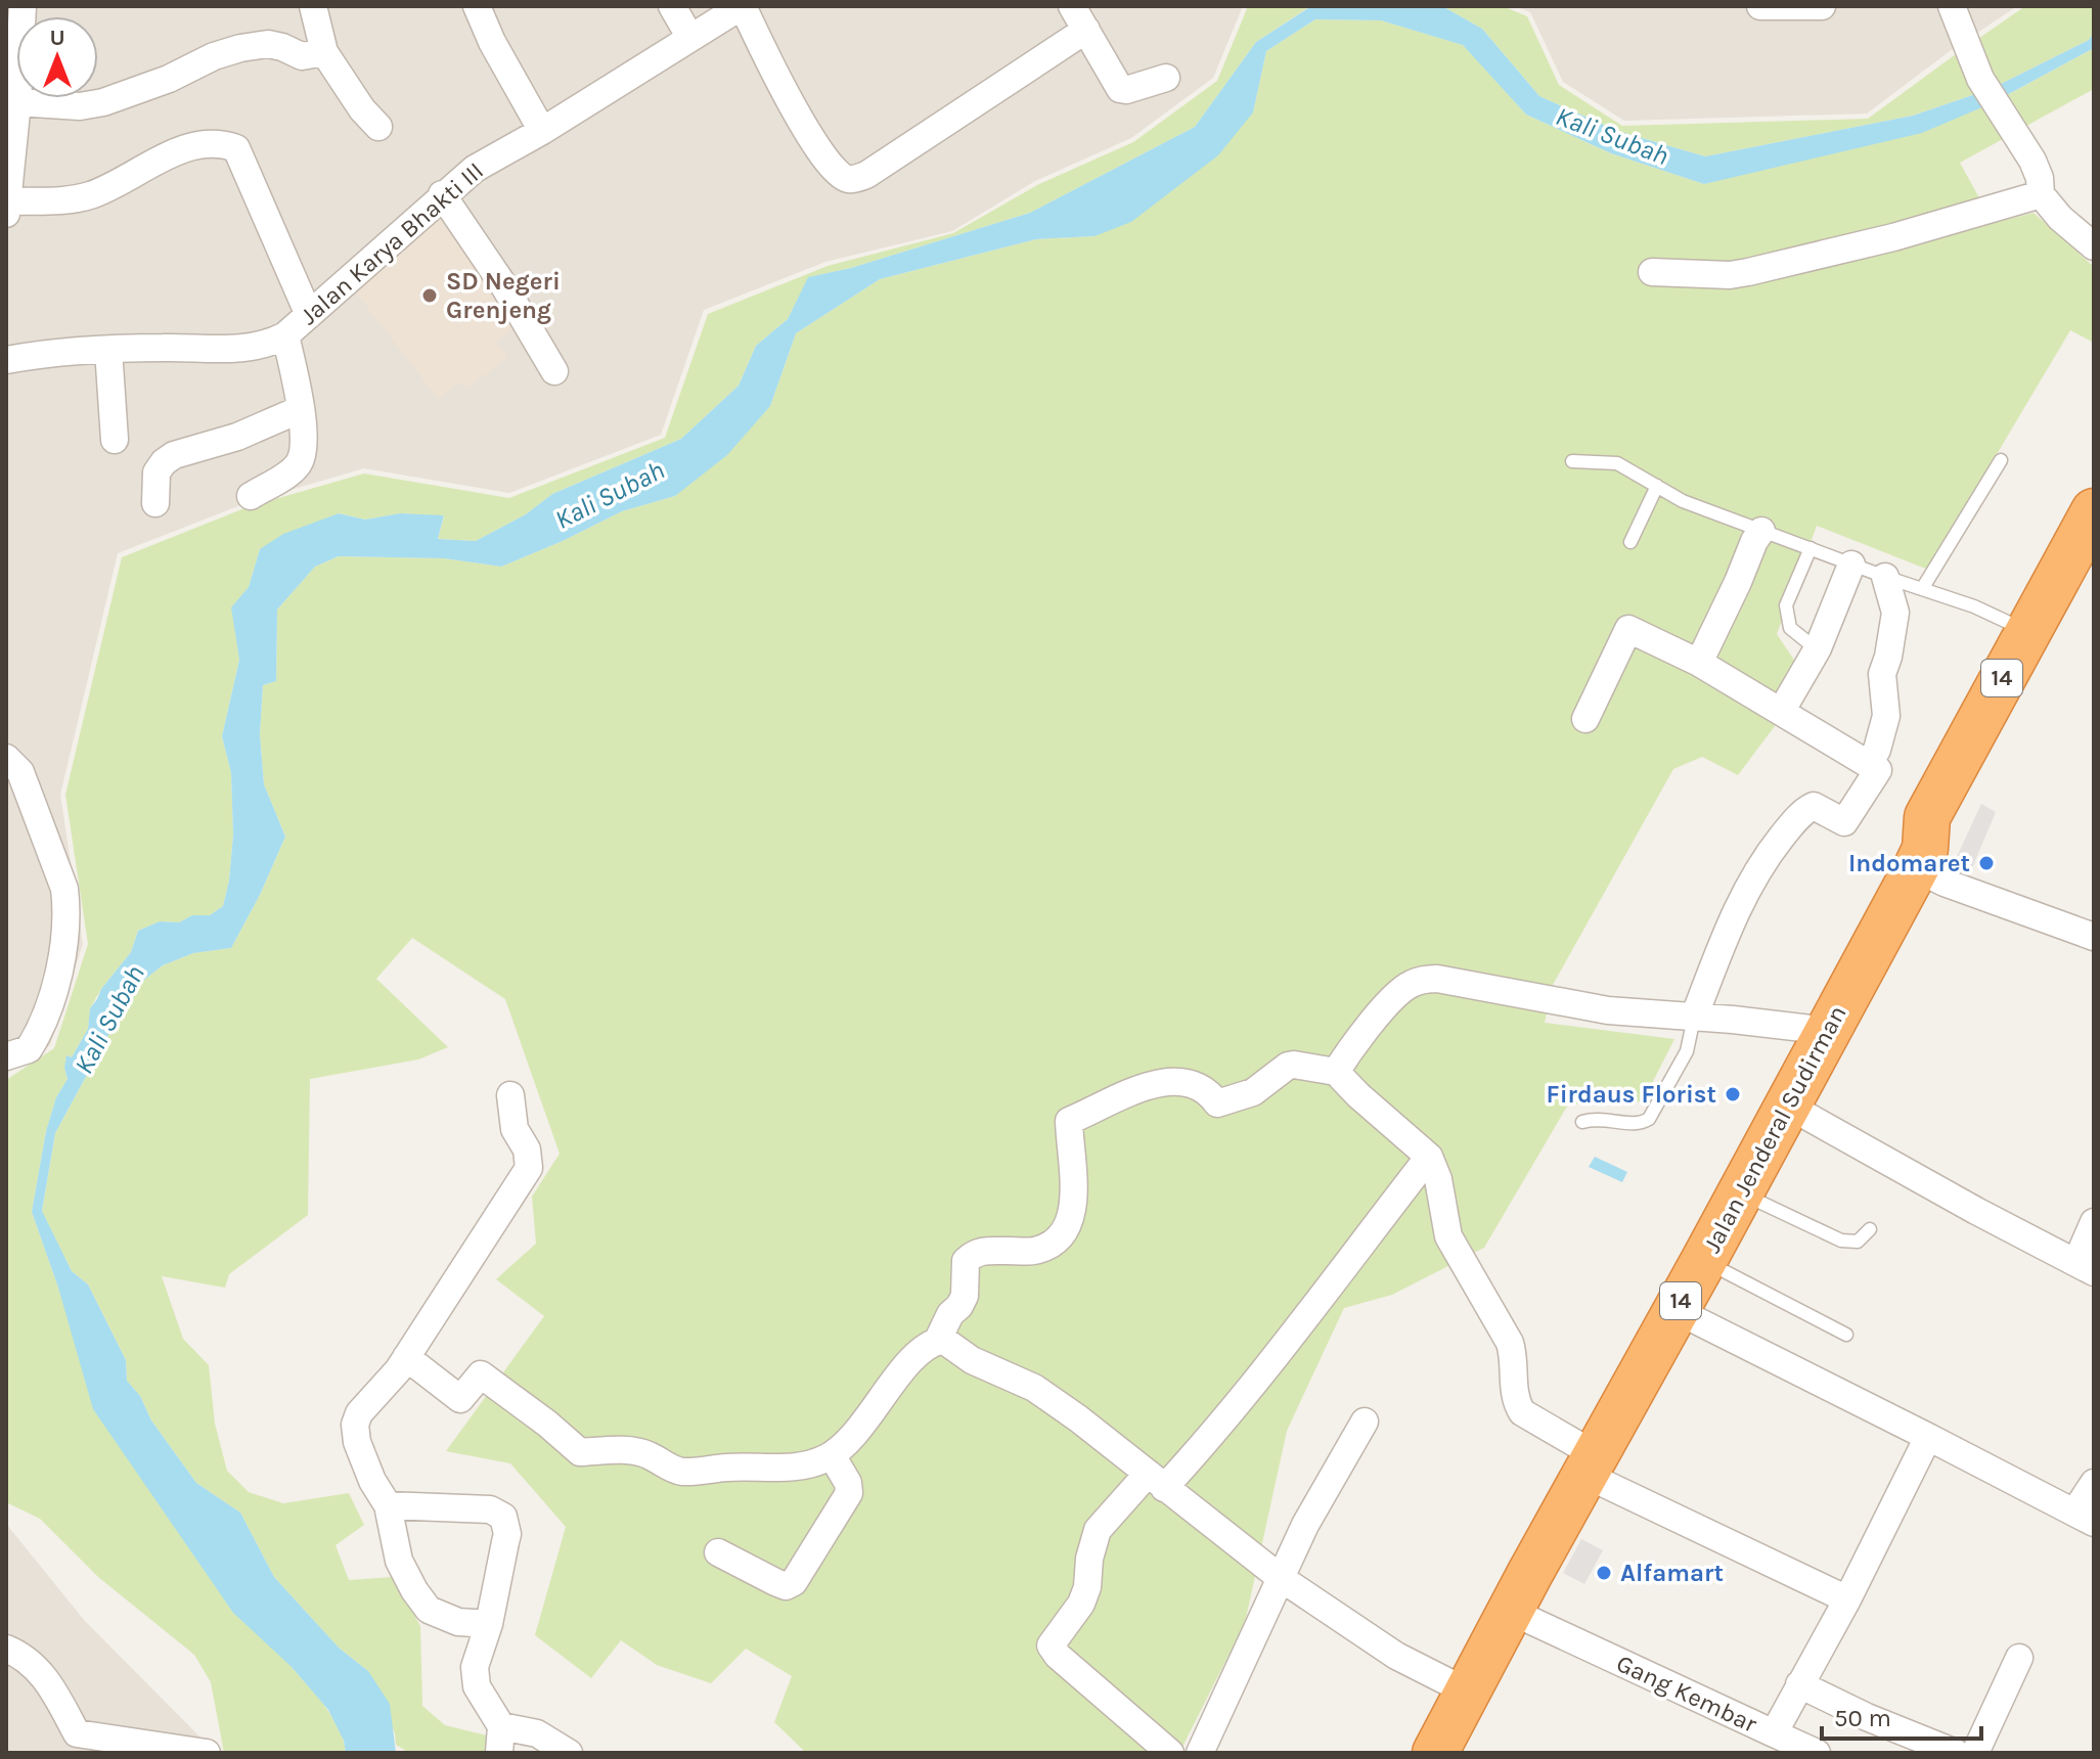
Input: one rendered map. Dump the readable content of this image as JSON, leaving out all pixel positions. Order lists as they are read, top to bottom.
{
  "streets": {
    "highway": ["14", "Jalan Jenderal Sudirman"],
    "street": ["Jalan Karya Bhakti III", "Gang Kembar"]
  },
  "crossings": [
    ["Jalan Jenderal Sudirman", "Gang Kembar"]
  ],
  "water": ["Kali Subah"],
  "places": [
    "SD Negeri Grenjeng",
    "Indomaret",
    "Firdaus Florist",
    "Alfamart"
  ],
  "scale_bar": "50 m",
  "north": "top"
}
